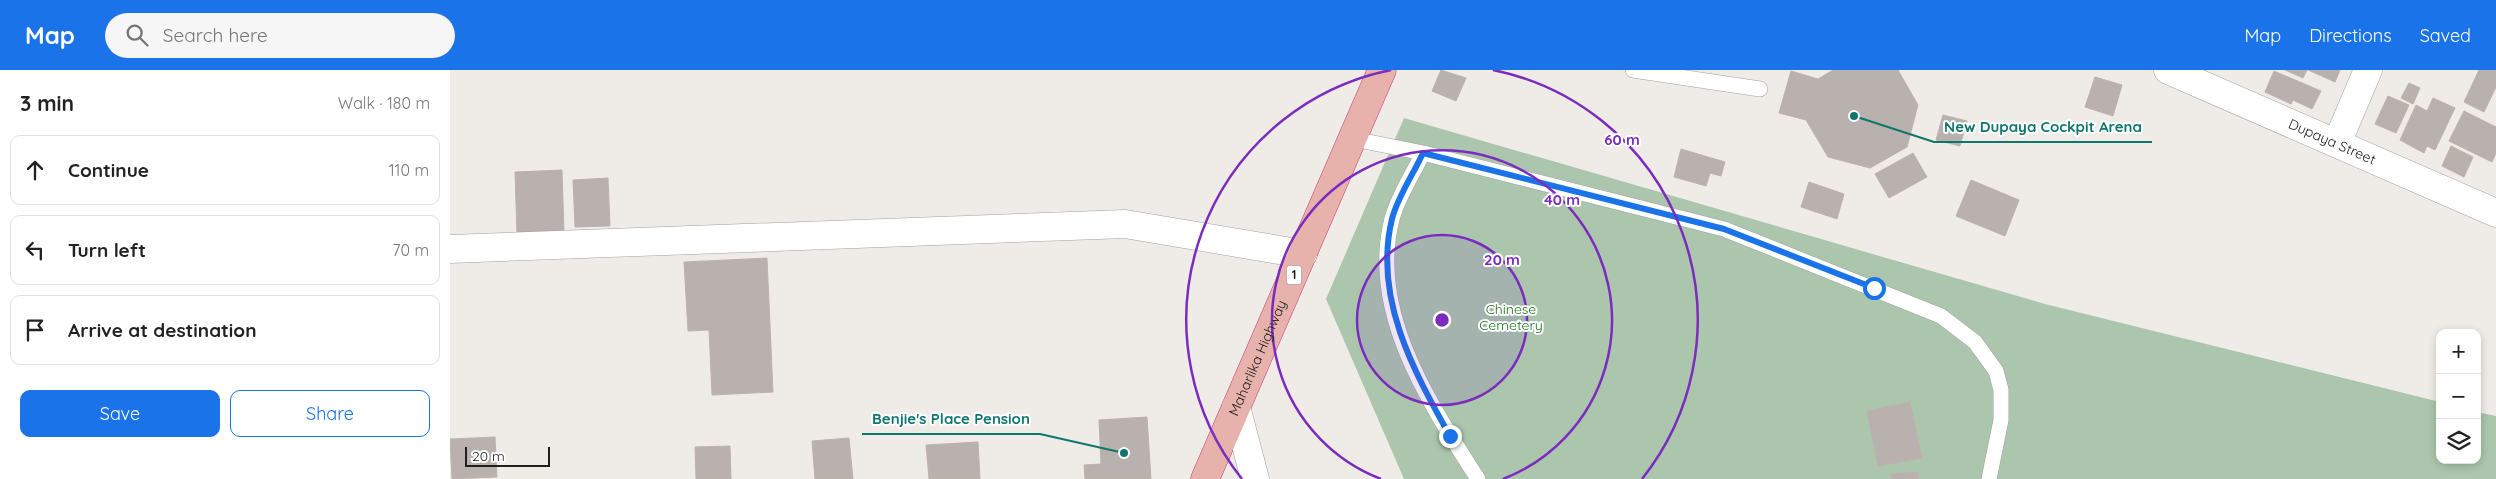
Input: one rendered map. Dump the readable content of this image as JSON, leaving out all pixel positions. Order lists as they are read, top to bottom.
{
  "streets": {
    "highway": ["1", "Maharlika Highway"],
    "street": ["Dupaya Street"]
  },
  "parks": ["Chinese Cemetery"],
  "places": ["New Dupaya Cockpit Arena", "Benjie's Place Pension"],
  "scale_bar": "20 m",
  "page": {
    "header": "Map",
    "search": "Search here",
    "nav": ["Map", "Directions", "Saved"],
    "heading": ["3 min", "Walk · 180 m"],
    "list": [
      ["Continue", "110 m"],
      ["Turn left", "70 m"],
      "Arrive at destination"
    ],
    "map_buttons": ["+", "−"],
    "buttons": ["Save", "Share"],
    "scale": "20 m"
  },
  "rings": ["60 m", "40 m", "20 m"]
}
